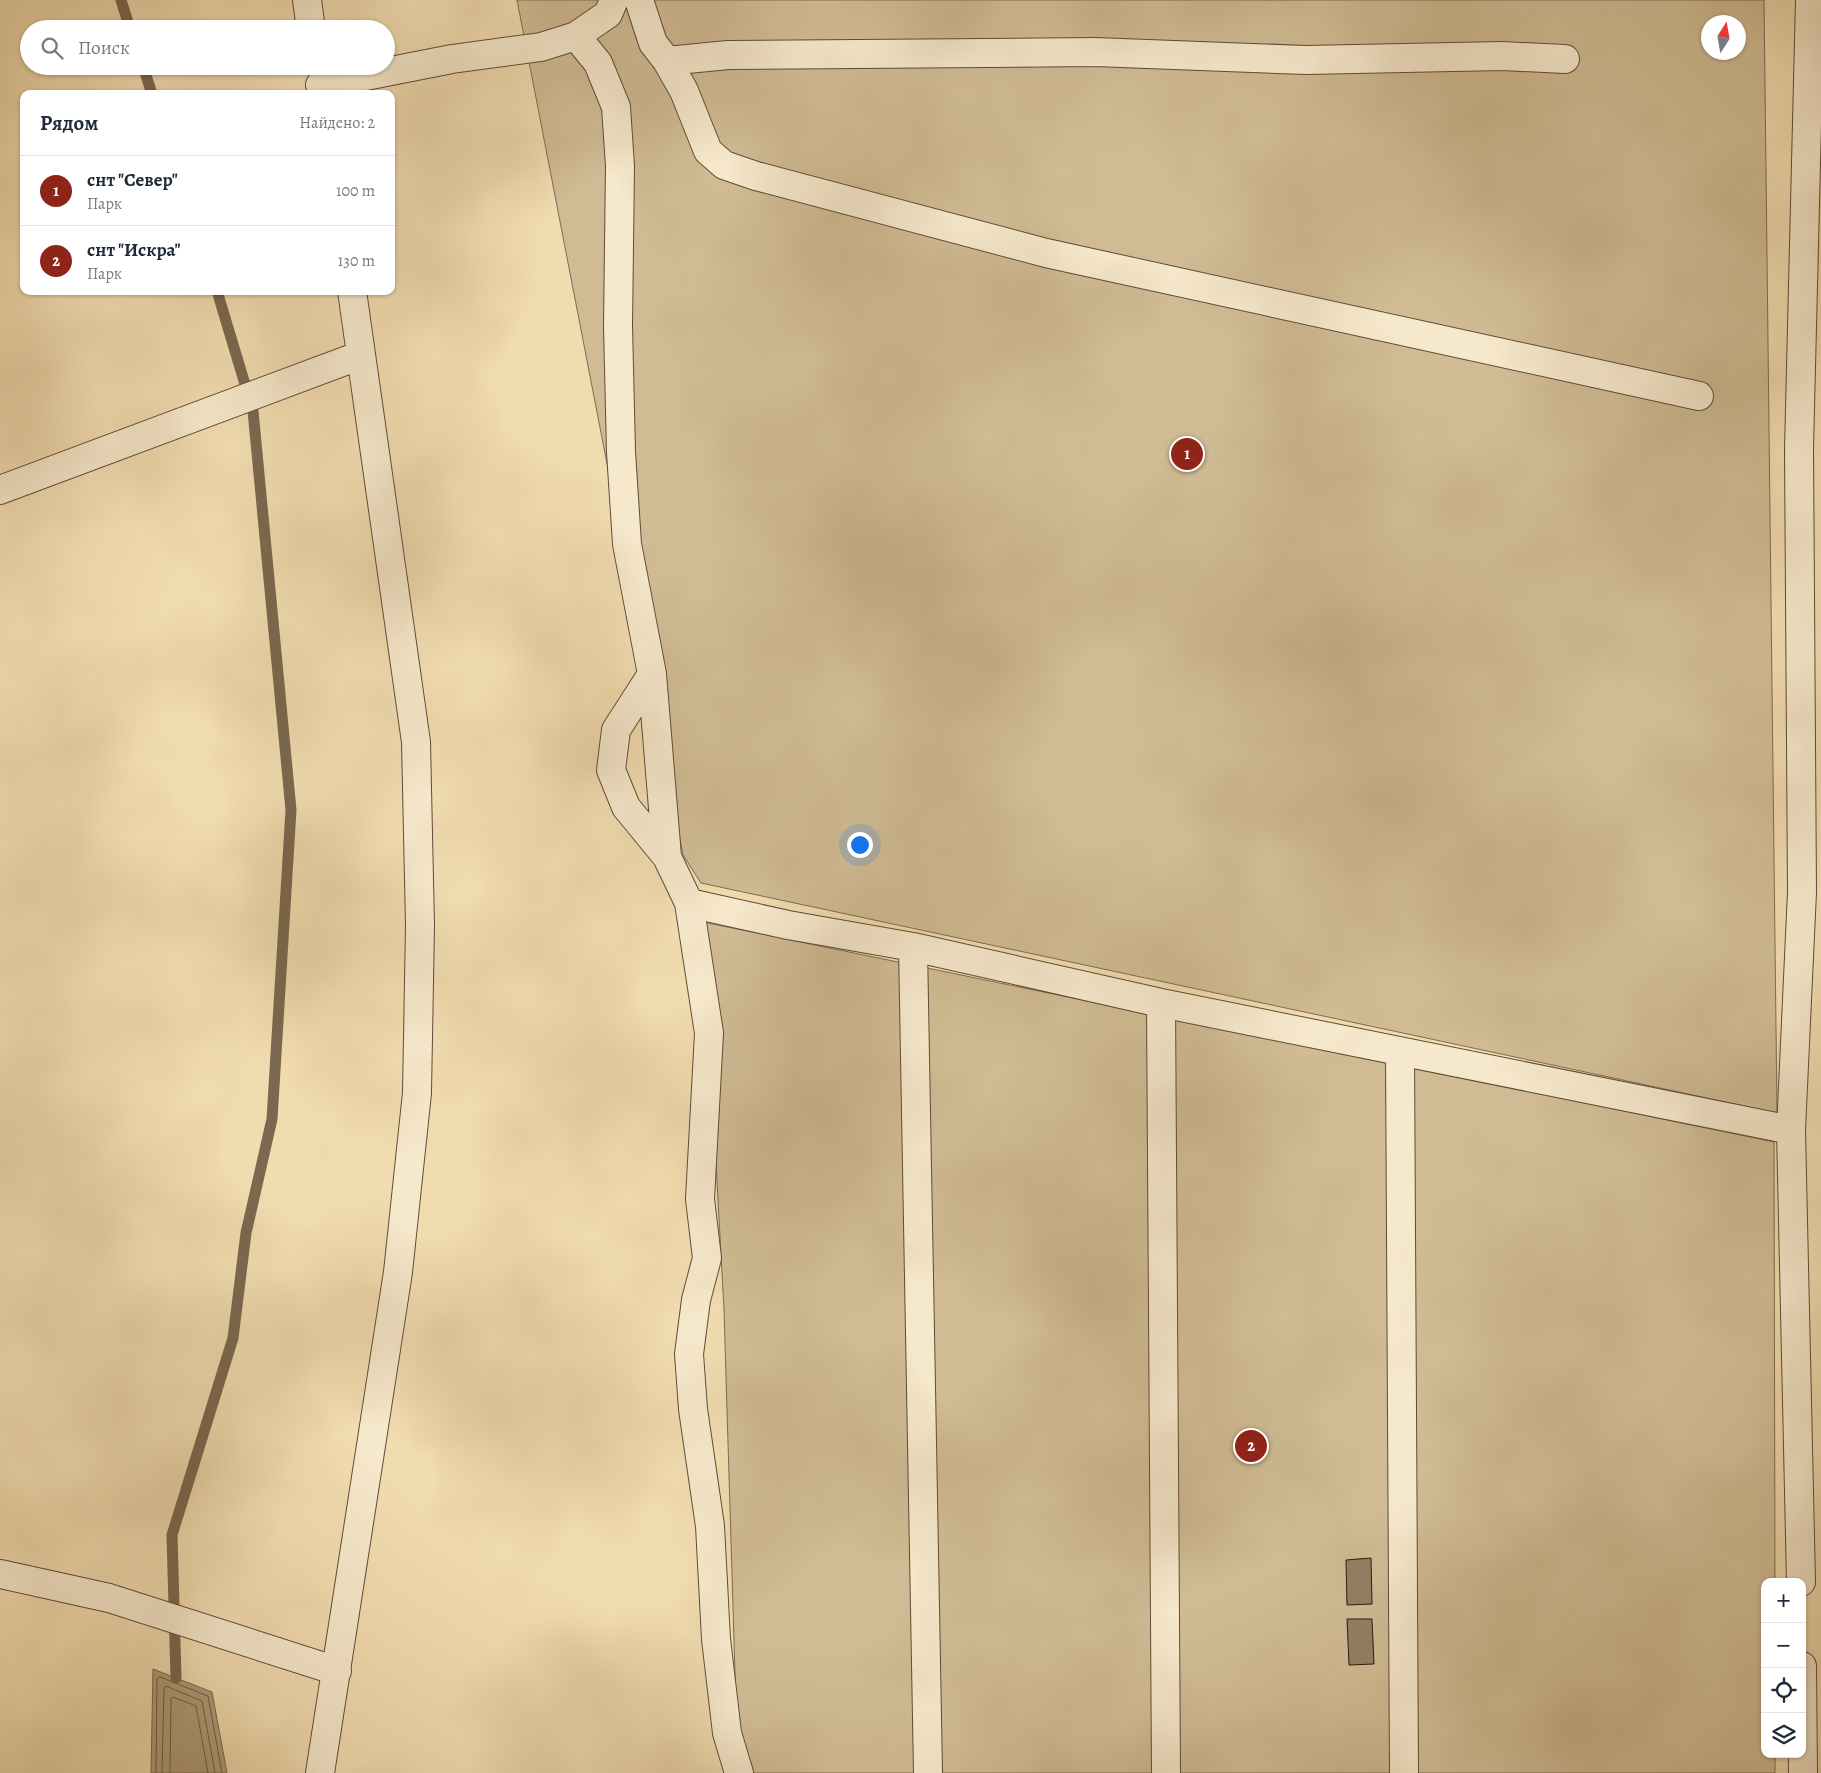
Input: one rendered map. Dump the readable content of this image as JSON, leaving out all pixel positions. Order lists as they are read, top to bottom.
{
  "north": "top",
  "page": {
    "search": "Поиск",
    "heading": ["Рядом", "Найдено: 2"],
    "list": [
      {
        "mark": "1",
        "name": "снт \"Север\"",
        "note": "Парк",
        "value": "100 m"
      },
      {
        "mark": "2",
        "name": "снт \"Искра\"",
        "note": "Парк",
        "value": "130 m"
      }
    ],
    "pins": ["1", "2"],
    "map_buttons": ["+", "−"]
  }
}
